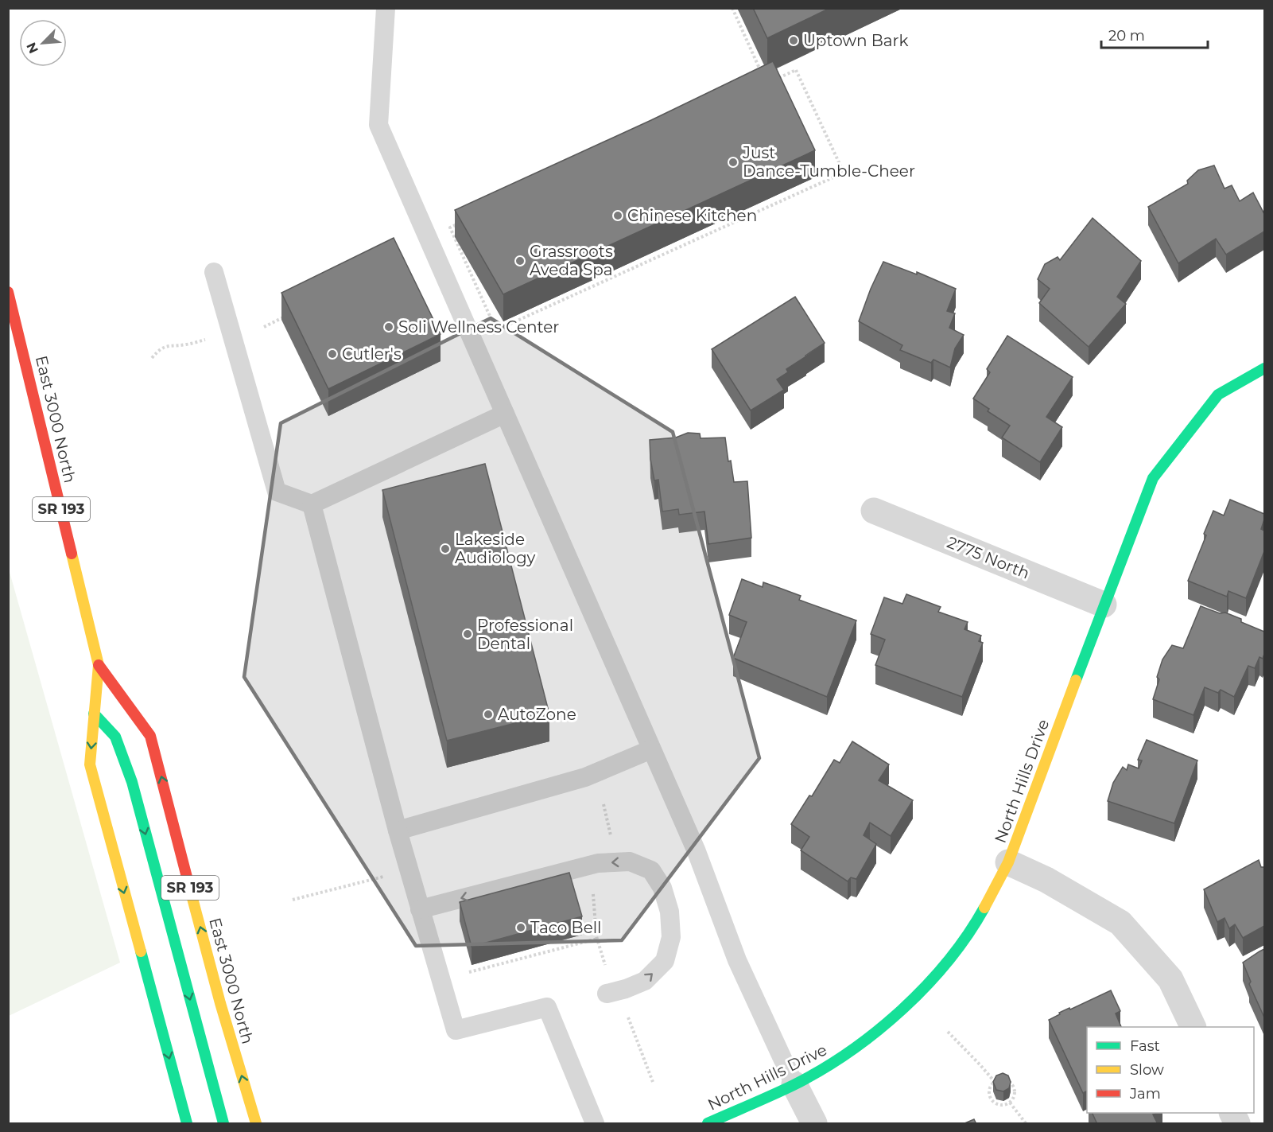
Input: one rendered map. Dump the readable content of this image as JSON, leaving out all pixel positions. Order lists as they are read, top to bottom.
{
  "streets": {
    "main road": ["East 3000 North", "SR 193", "North Hills Drive"],
    "street": ["2775 North"]
  },
  "crossings": [
    ["2775 North", "North Hills Drive"]
  ],
  "places": [
    "Uptown Bark",
    "Just Dance-Tumble-Cheer",
    "Chinese Kitchen",
    "Grassroots Aveda Spa",
    "Soli Wellness Center",
    "Cutler's",
    "Lakeside Audiology",
    "Professional Dental",
    "AutoZone",
    "Taco Bell"
  ],
  "legend": ["Fast", "Slow", "Jam"],
  "scale_bar": "20 m",
  "north": "bottom left"
}
